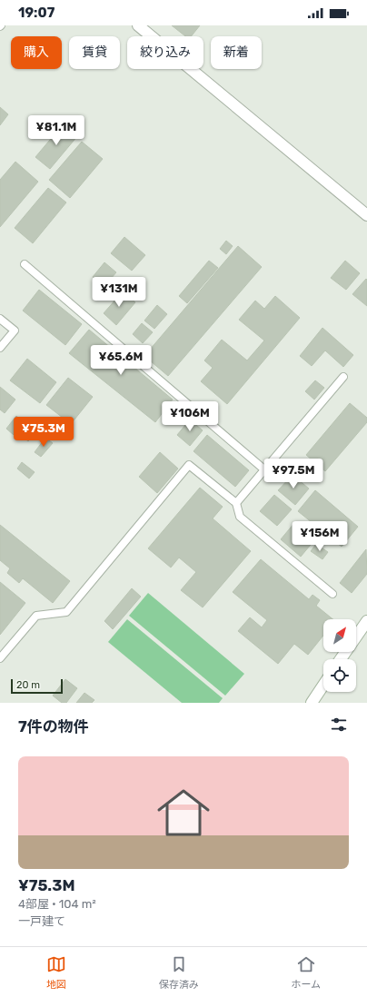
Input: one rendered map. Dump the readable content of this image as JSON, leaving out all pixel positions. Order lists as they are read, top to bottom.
{
  "scale_bar": "20 m",
  "north": "top right",
  "page": {
    "status": "19:07",
    "chip": [
      "購入",
      "賃貸",
      "絞り込み",
      "新着"
    ],
    "price": [
      "¥81.1M",
      "¥131M",
      "¥65.6M",
      "¥106M",
      "¥75.3M",
      "¥97.5M",
      "¥156M"
    ],
    "scale": "20 m",
    "heading": "7件の物件",
    "list": [
      {
        "name": "¥75.3M",
        "note": "4部屋 · 104 m² · 一戸建て"
      }
    ],
    "tabs": ["地図", "保存済み", "ホーム"]
  }
}
